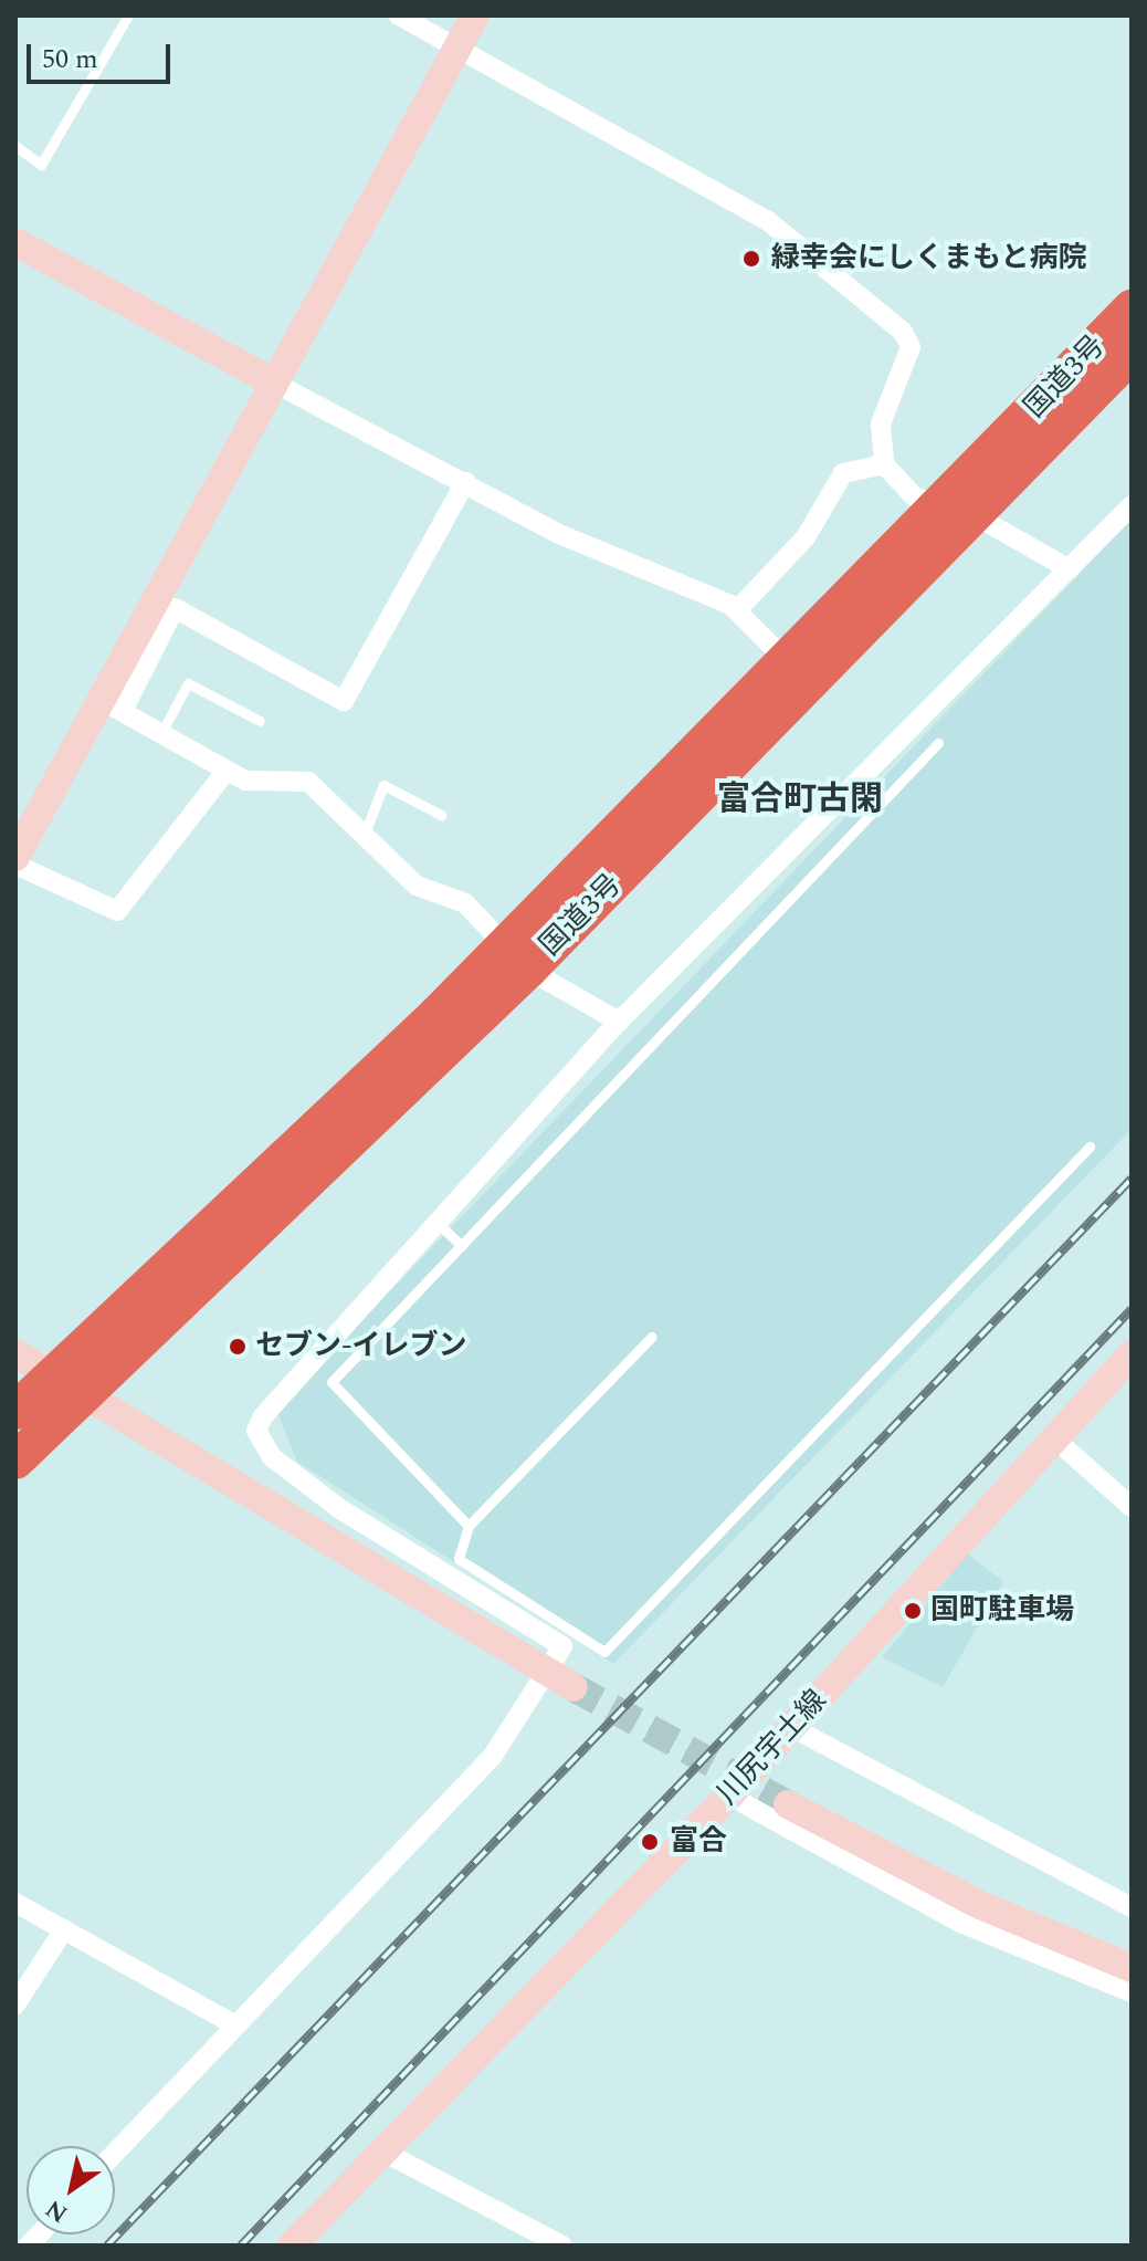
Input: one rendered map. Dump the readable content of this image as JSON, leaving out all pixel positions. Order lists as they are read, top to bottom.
{
  "streets": {
    "highway": ["国道3号"],
    "street": ["川尻宇土線"]
  },
  "districts": ["富合町古閑"],
  "places": [
    "緑幸会にしくまもと病院",
    "セブン-イレブン",
    "国町駐車場",
    "富合"
  ],
  "scale_bar": "50 m",
  "north": "bottom left"
}
